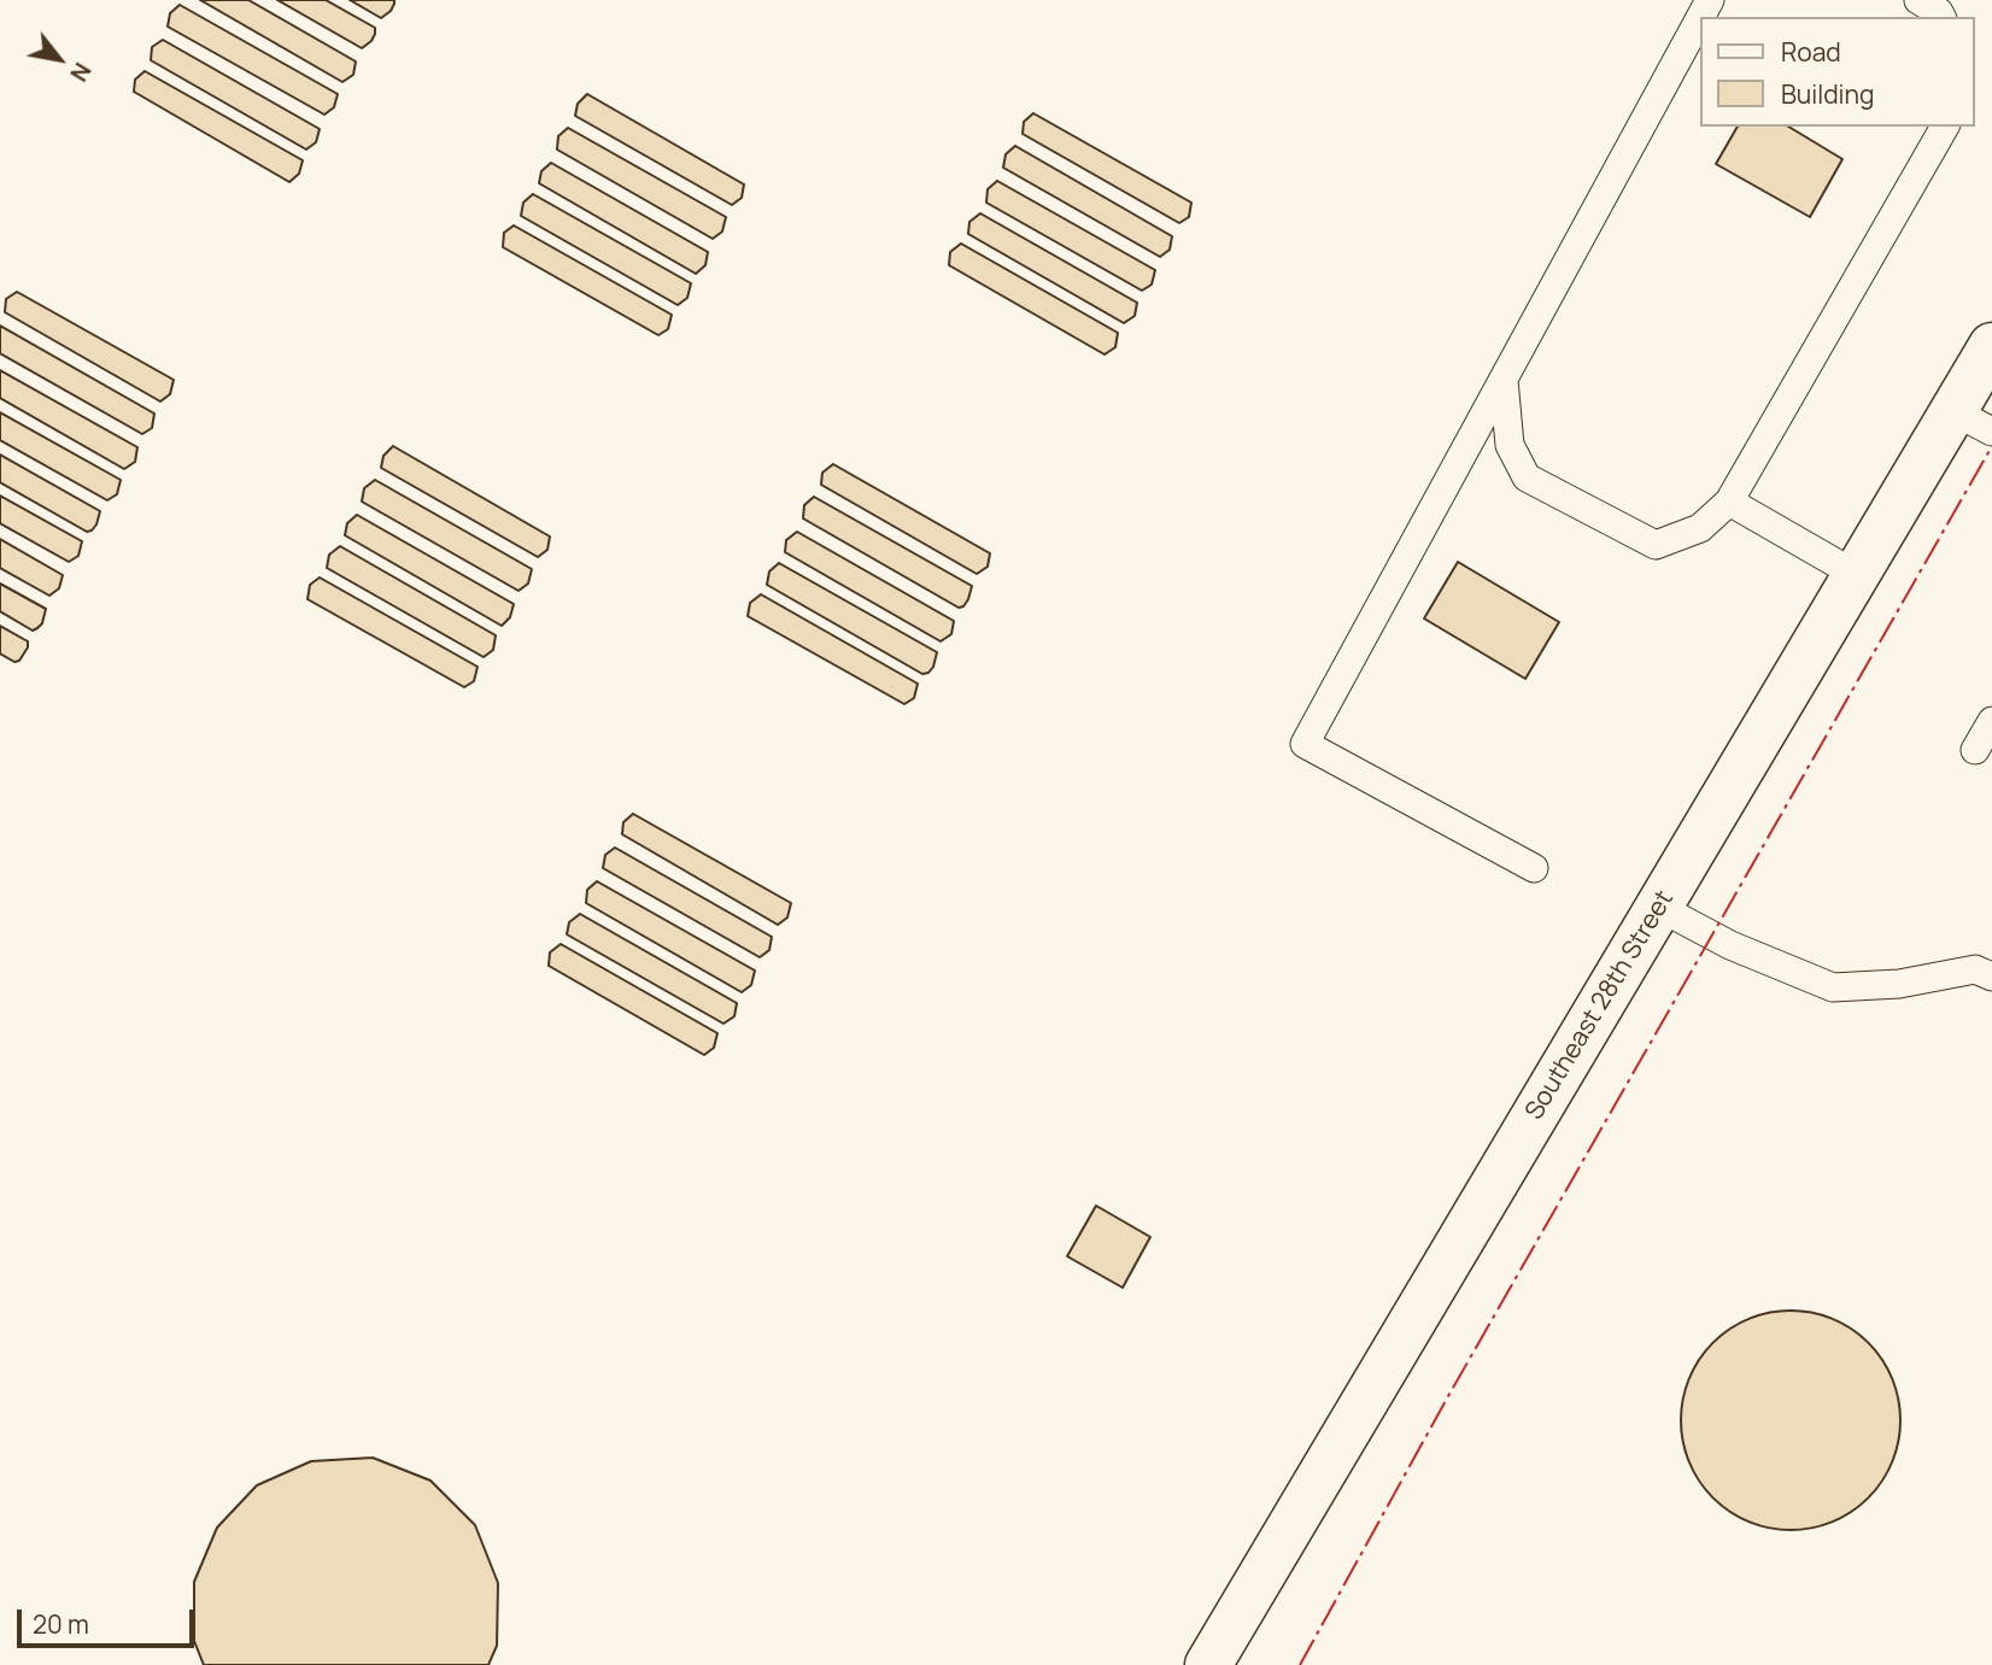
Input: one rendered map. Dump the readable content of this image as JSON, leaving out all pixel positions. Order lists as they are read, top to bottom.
{
  "streets": {
    "street": ["Southeast 28th Street"]
  },
  "legend": ["Road", "Building"],
  "scale_bar": "20 m",
  "north": "bottom right"
}
